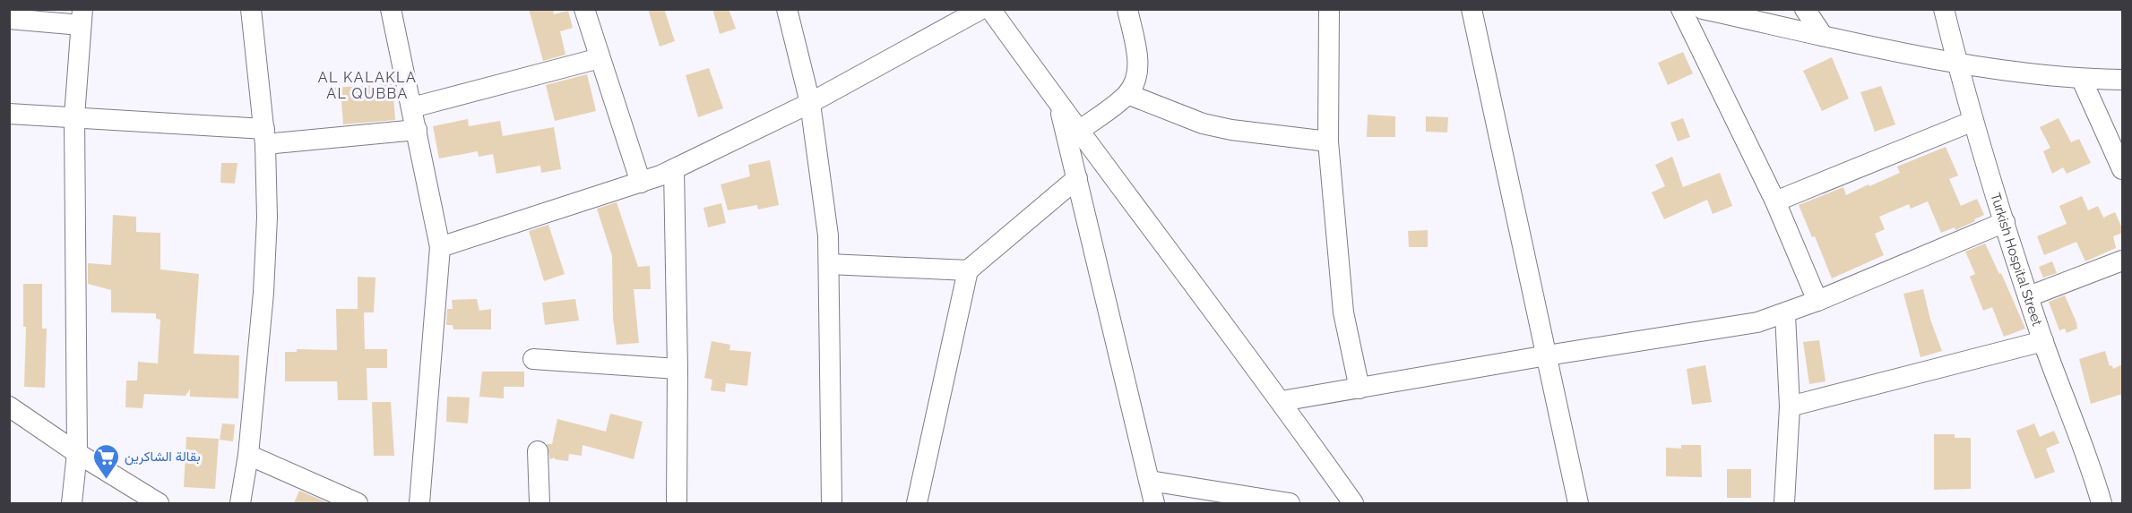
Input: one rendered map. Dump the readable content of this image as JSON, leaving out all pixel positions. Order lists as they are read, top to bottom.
{
  "streets": {
    "street": ["Turkish Hospital Street"]
  },
  "districts": ["AL KALAKLA AL QUBBA"],
  "places": {
    "supermarket": ["بقالة الشاكرين"]
  }
}
